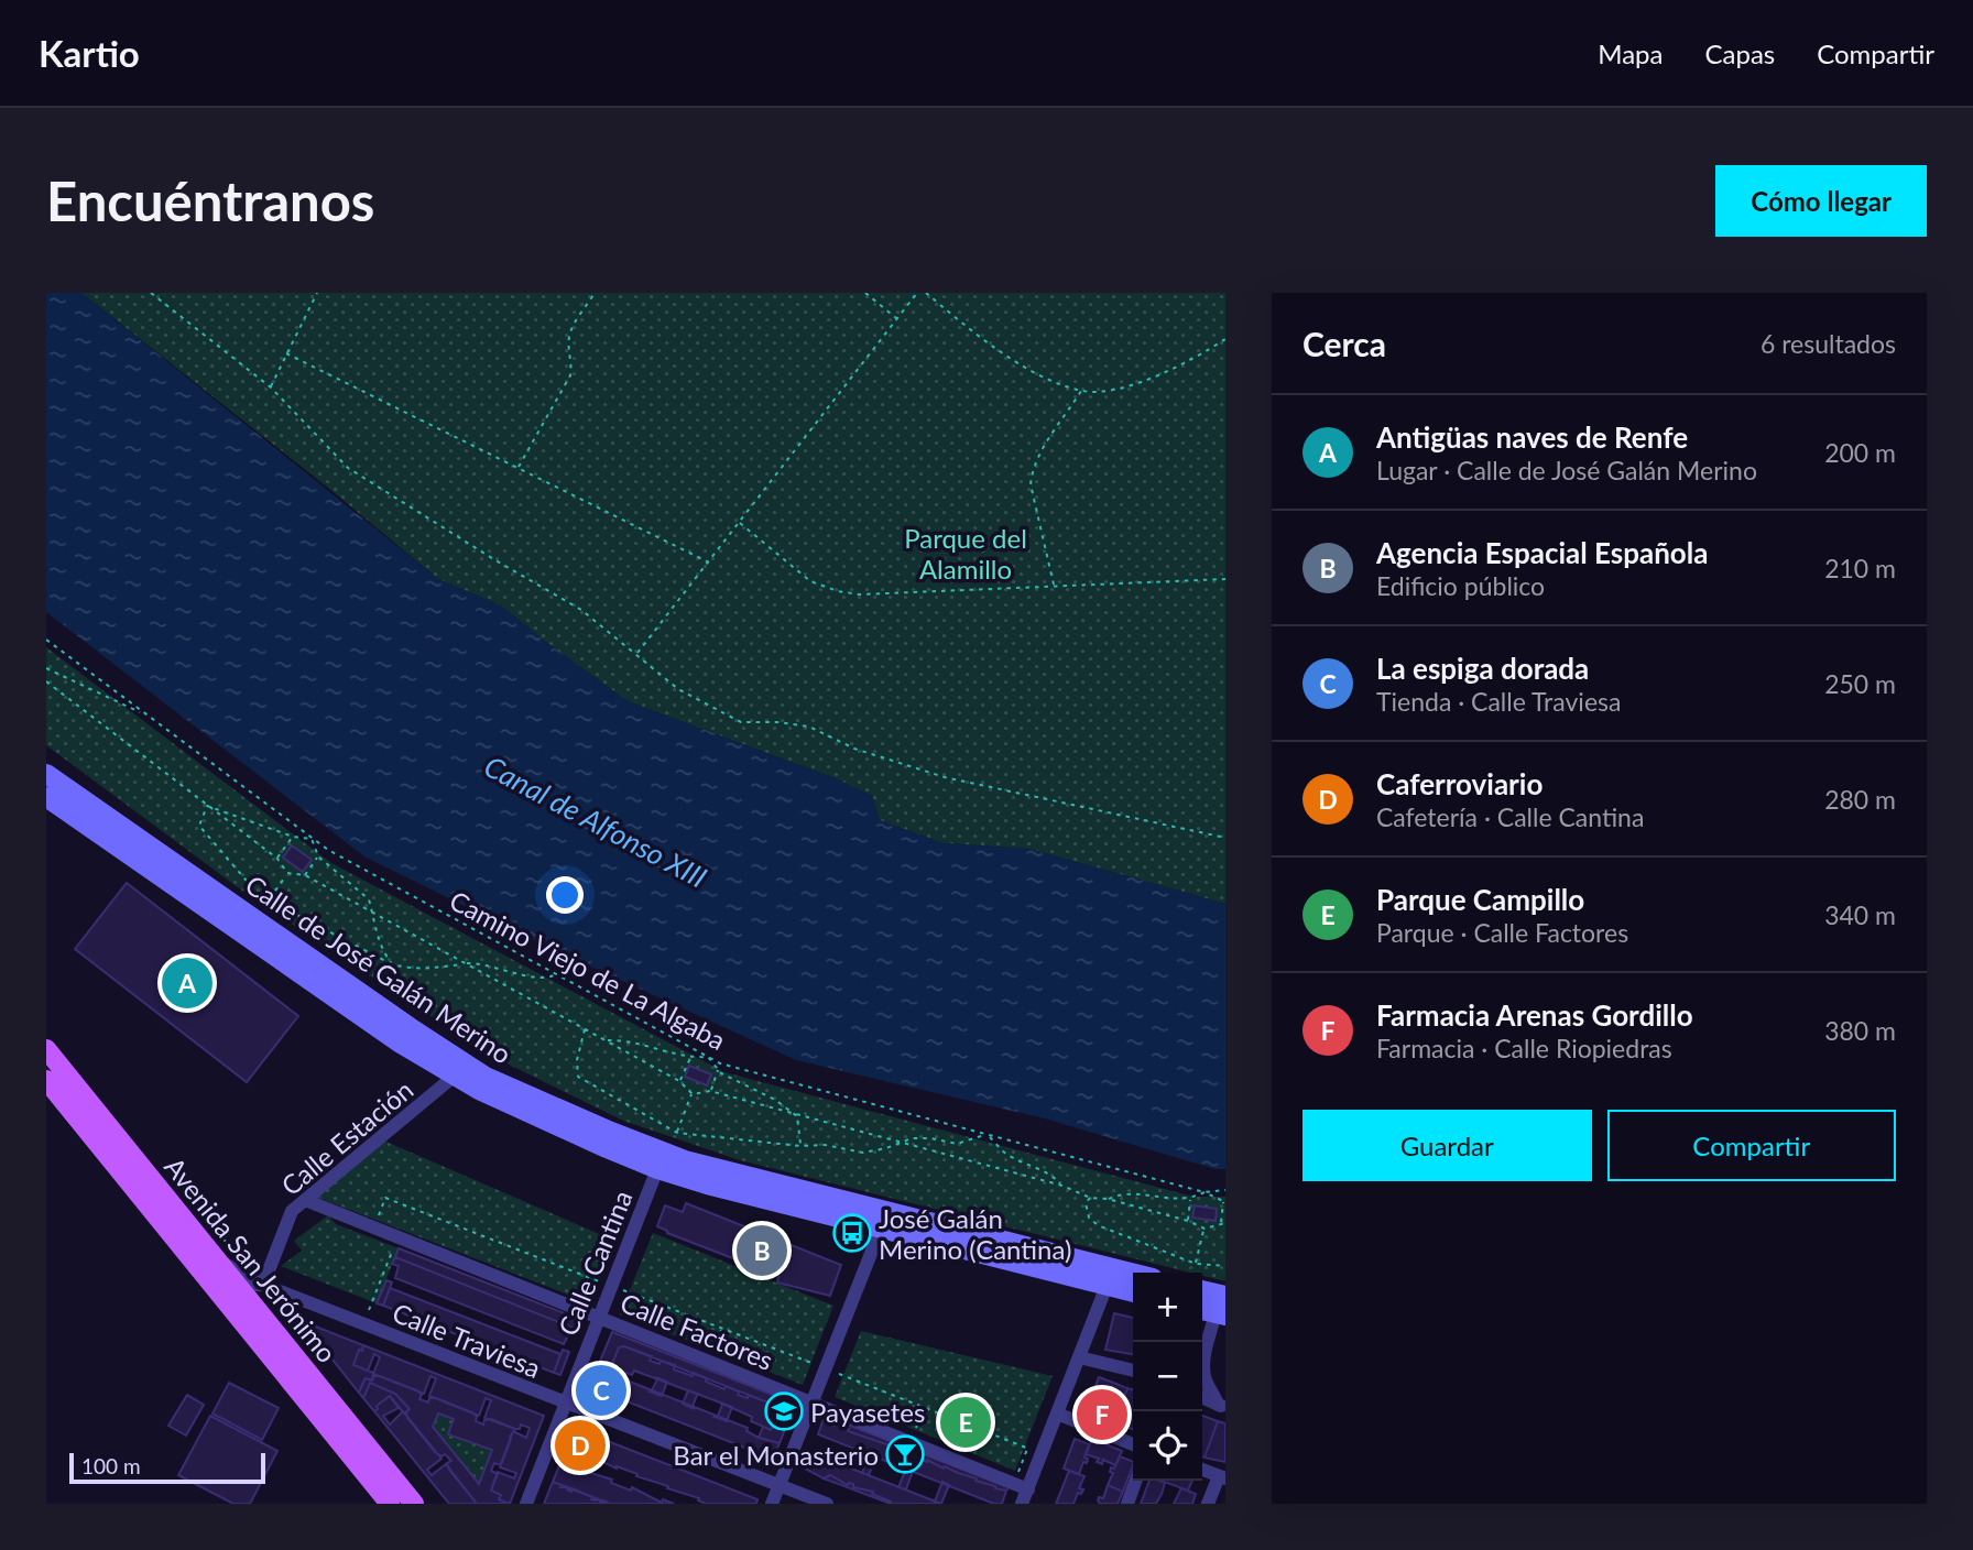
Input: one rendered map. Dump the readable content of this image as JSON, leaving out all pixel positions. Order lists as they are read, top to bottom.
{
  "streets": {
    "main road": ["Calle de José Galán Merino", "Avenida San Jerónimo"],
    "street": [
      "Calle Estación",
      "Calle Cantina",
      "Calle Factores",
      "Calle Traviesa"
    ],
    "path": ["Camino Viejo de La Algaba"]
  },
  "crossings": [
    ["Calle de José Galán Merino", "Calle Estación"],
    ["Calle de José Galán Merino", "Calle Cantina"],
    ["Calle Estación", "Calle Factores"],
    ["Calle Estación", "Calle Traviesa"],
    ["Avenida San Jerónimo", "Calle Traviesa"],
    ["Calle Cantina", "Calle Factores"],
    ["Calle Cantina", "Calle Traviesa"]
  ],
  "water": ["Canal de Alfonso XIII"],
  "parks": ["Parque del Alamillo"],
  "places": {
    "bus stop": ["José Galán Merino (Cantina)"],
    "school or university": ["Payasetes"],
    "bar": ["Bar el Monasterio"]
  },
  "scale_bar": "100 m",
  "page": {
    "header": "Kartio",
    "nav": ["Mapa", "Capas", "Compartir"],
    "buttons": [
      "Cómo llegar",
      ["Guardar", "Compartir"]
    ],
    "title": "Encuéntranos",
    "heading": ["Cerca", "6 resultados"],
    "list": [
      {
        "mark": "A",
        "name": "Antigüas naves de Renfe",
        "note": "Lugar · Calle de José Galán Merino",
        "value": "200 m"
      },
      {
        "mark": "B",
        "name": "Agencia Espacial Española",
        "note": "Edificio público",
        "value": "210 m"
      },
      {
        "mark": "C",
        "name": "La espiga dorada",
        "note": "Tienda · Calle Traviesa",
        "value": "250 m"
      },
      {
        "mark": "D",
        "name": "Caferroviario",
        "note": "Cafetería · Calle Cantina",
        "value": "280 m"
      },
      {
        "mark": "E",
        "name": "Parque Campillo",
        "note": "Parque · Calle Factores",
        "value": "340 m"
      },
      {
        "mark": "F",
        "name": "Farmacia Arenas Gordillo",
        "note": "Farmacia · Calle Riopiedras",
        "value": "380 m"
      }
    ],
    "pins": [
      "A",
      "B",
      "C",
      "F",
      "E",
      "D"
    ],
    "map_buttons": ["+", "−"],
    "scale": "100 m"
  }
}
